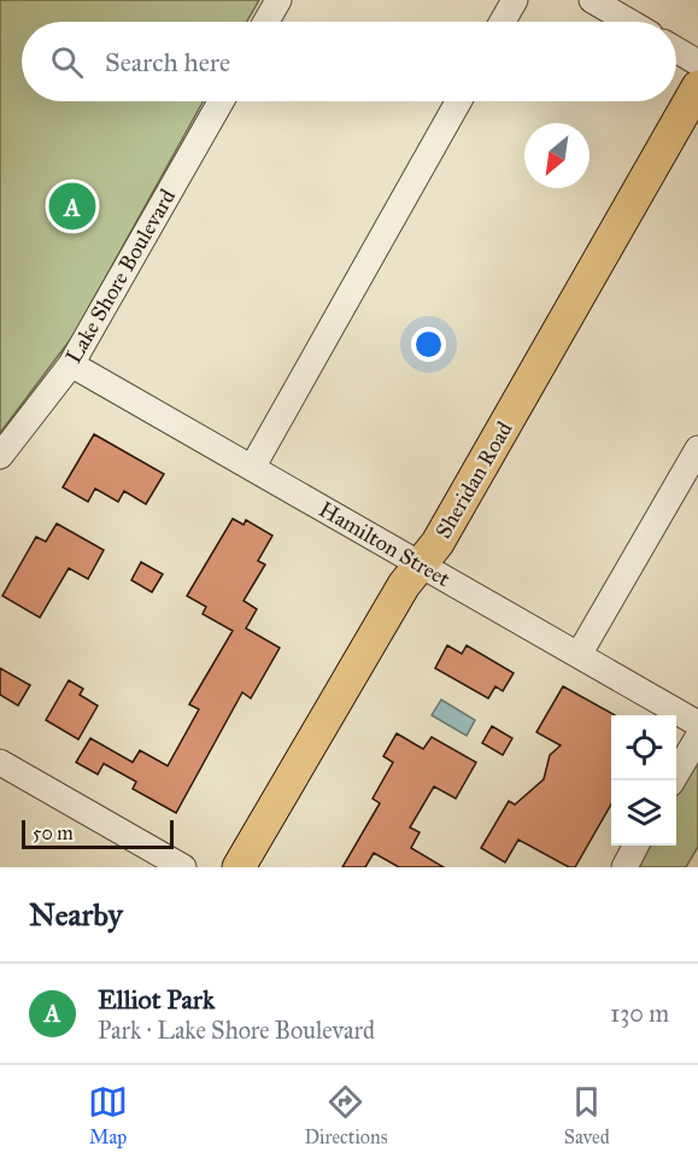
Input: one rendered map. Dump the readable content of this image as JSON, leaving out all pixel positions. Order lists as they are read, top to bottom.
{
  "streets": {
    "main road": ["Sheridan Road"],
    "street": ["Lake Shore Boulevard", "Hamilton Street"]
  },
  "crossings": [
    ["Lake Shore Boulevard", "Hamilton Street"],
    ["Sheridan Road", "Hamilton Street"]
  ],
  "scale_bar": "50 m",
  "north": "bottom left",
  "page": {
    "search": "Search here",
    "pins": "A",
    "scale": "50 m",
    "heading": "Nearby",
    "list": [
      {
        "mark": "A",
        "name": "Elliot Park",
        "note": "Park · Lake Shore Boulevard",
        "value": "130 m"
      }
    ],
    "nav": ["Map", "Directions", "Saved"]
  }
}
